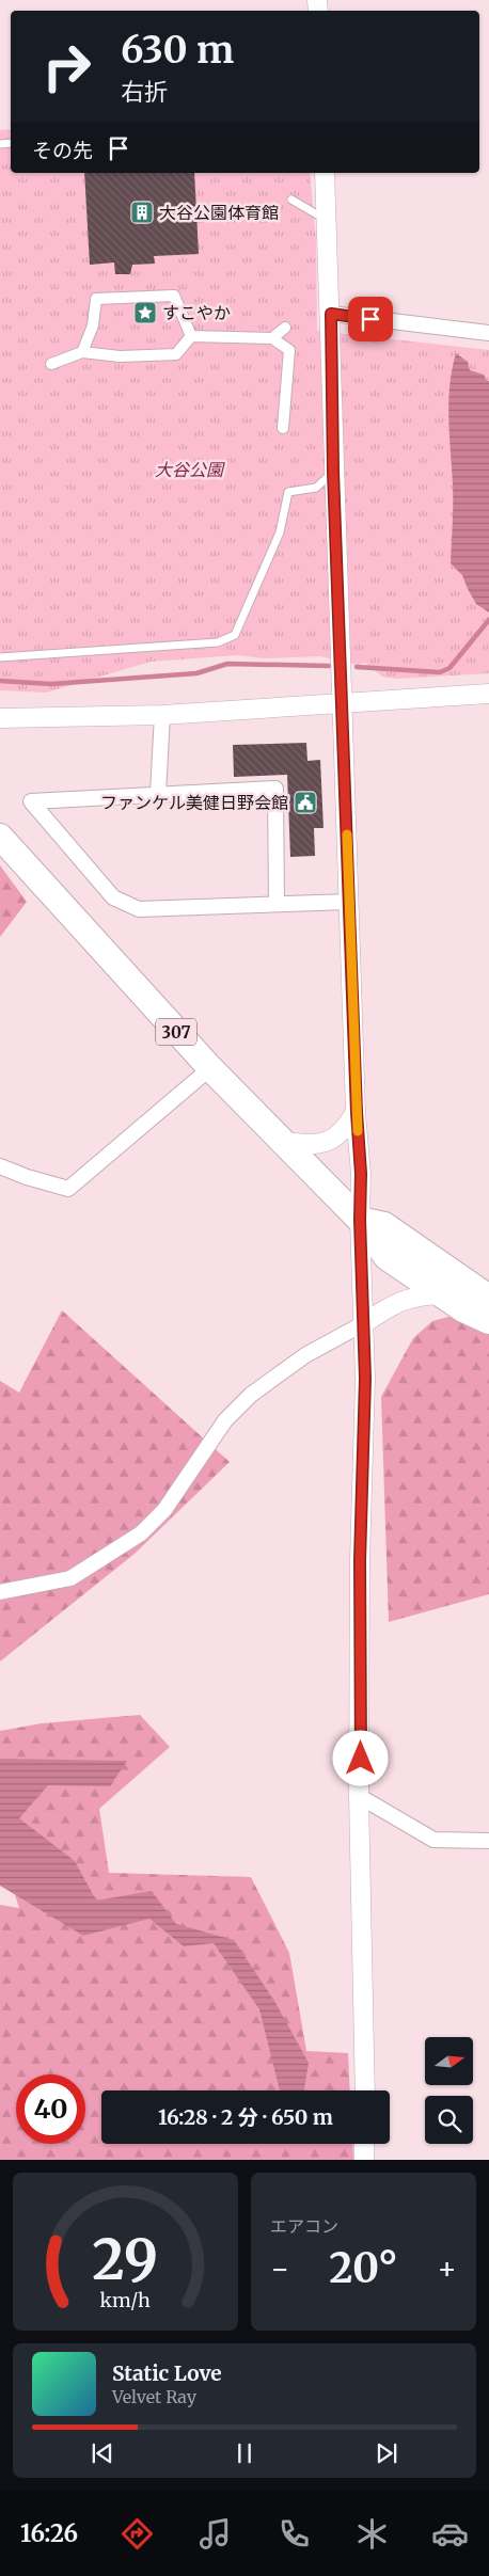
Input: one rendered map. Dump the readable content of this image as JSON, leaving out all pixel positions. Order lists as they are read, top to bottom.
{
  "streets": {
    "highway": ["307"]
  },
  "parks": ["大谷公園"],
  "places": {
    "building": ["大谷公園体育館"],
    "place": ["すこやか"],
    "public building": ["ファンケル美健日野会館"]
  },
  "north": "right",
  "page": {
    "turn": ["630 m", "右折"],
    "then": "その先",
    "limit": "40",
    "trip": "16:28 · 2 分 · 650 m",
    "tile": "エアコン",
    "heat": ["−", "20°", "+"],
    "song": ["Static Love", "Velvet Ray"],
    "tabs": "16:26",
    "gauge": ["29", "km/h"]
  }
}
